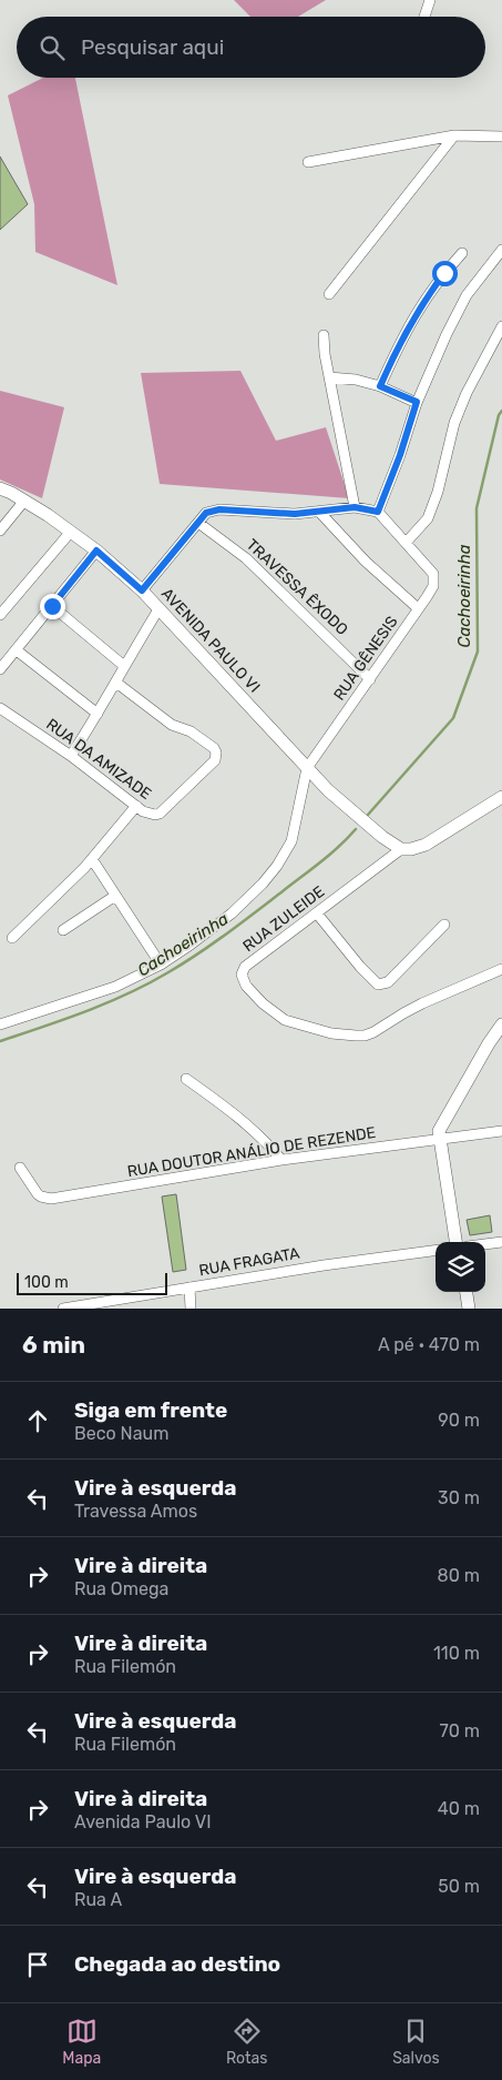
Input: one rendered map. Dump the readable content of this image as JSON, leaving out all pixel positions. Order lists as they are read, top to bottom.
{
  "streets": {
    "street": [
      "TRAVESSA ÊXODO",
      "AVENIDA PAULO VI",
      "RUA GÊNESIS",
      "RUA DA AMIZADE",
      "RUA ZULEIDE",
      "RUA DOUTOR ANÁLIO DE REZENDE",
      "RUA FRAGATA"
    ]
  },
  "crossings": [
    ["TRAVESSA ÊXODO", "RUA GÊNESIS"],
    ["AVENIDA PAULO VI", "RUA GÊNESIS"],
    ["AVENIDA PAULO VI", "RUA ZULEIDE"]
  ],
  "water": ["Cachoeirinha"],
  "scale_bar": "100 m",
  "page": {
    "search": "Pesquisar aqui",
    "scale": "100 m",
    "heading": ["6 min", "A pé · 470 m"],
    "list": [
      ["Siga em frente", "Beco Naum", "90 m"],
      ["Vire à esquerda", "Travessa Amos", "30 m"],
      ["Vire à direita", "Rua Omega", "80 m"],
      ["Vire à direita", "Rua Filemón", "110 m"],
      ["Vire à esquerda", "Rua Filemón", "70 m"],
      ["Vire à direita", "Avenida Paulo VI", "40 m"],
      ["Vire à esquerda", "Rua A", "50 m"],
      "Chegada ao destino"
    ],
    "nav": ["Mapa", "Rotas", "Salvos"]
  }
}
